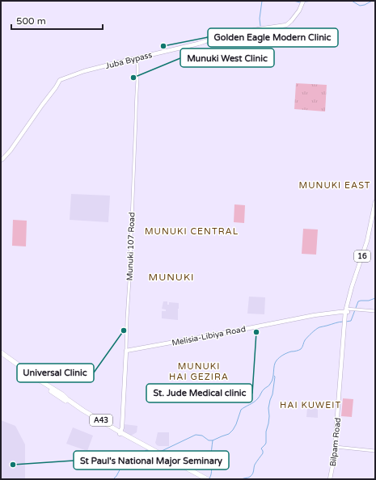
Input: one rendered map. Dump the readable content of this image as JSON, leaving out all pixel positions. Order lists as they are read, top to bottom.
{
  "streets": {
    "highway": ["A43"],
    "main road": [
      "Juba Bypass",
      "Munuki 107 Road",
      "16",
      "Melisia-Libiya Road",
      "Bilpam Road"
    ]
  },
  "crossings": [
    ["Juba Bypass", "Munuki 107 Road"],
    ["Munuki 107 Road", "Melisia-Libiya Road"],
    ["Munuki 107 Road", "A43"],
    ["16", "Melisia-Libiya Road"],
    ["16", "Bilpam Road"]
  ],
  "districts": [
    "MUNUKI EAST",
    "MUNUKI CENTRAL",
    "MUNUKI",
    "MUNUKI HAI GEZIRA",
    "HAI KUWEIT"
  ],
  "places": [
    "Golden Eagle Modern Clinic",
    "Munuki West Clinic",
    "Universal Clinic",
    "St. Jude Medical clinic",
    "St Paul's National Major Seminary"
  ],
  "scale_bar": "500 m"
}
